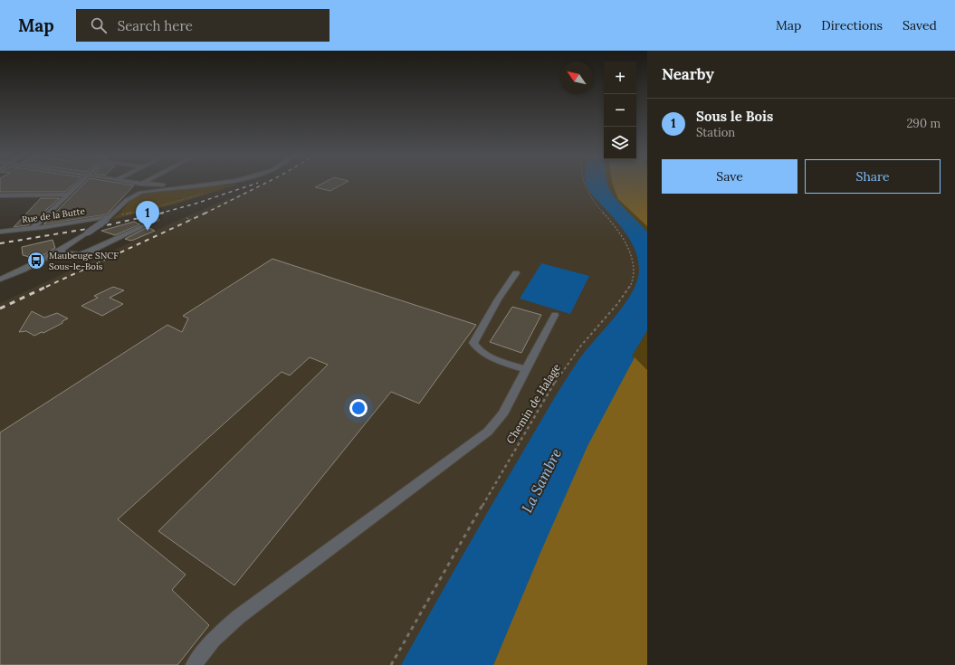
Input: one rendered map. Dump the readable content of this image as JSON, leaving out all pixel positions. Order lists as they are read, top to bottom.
{
  "streets": {
    "street": ["Rue de la Butte"],
    "path": ["Chemin de Halage"]
  },
  "water": ["La Sambre"],
  "places": {
    "bus stop": ["Maubeuge SNCF Sous-le-Bois"]
  },
  "north": "top left",
  "page": {
    "header": "Map",
    "search": "Search here",
    "nav": ["Map", "Directions", "Saved"],
    "heading": "Nearby",
    "map_buttons": ["+", "−"],
    "list": [
      {
        "mark": "1",
        "name": "Sous le Bois",
        "note": "Station",
        "value": "290 m"
      }
    ],
    "buttons": ["Save", "Share"],
    "pins": "1"
  }
}
